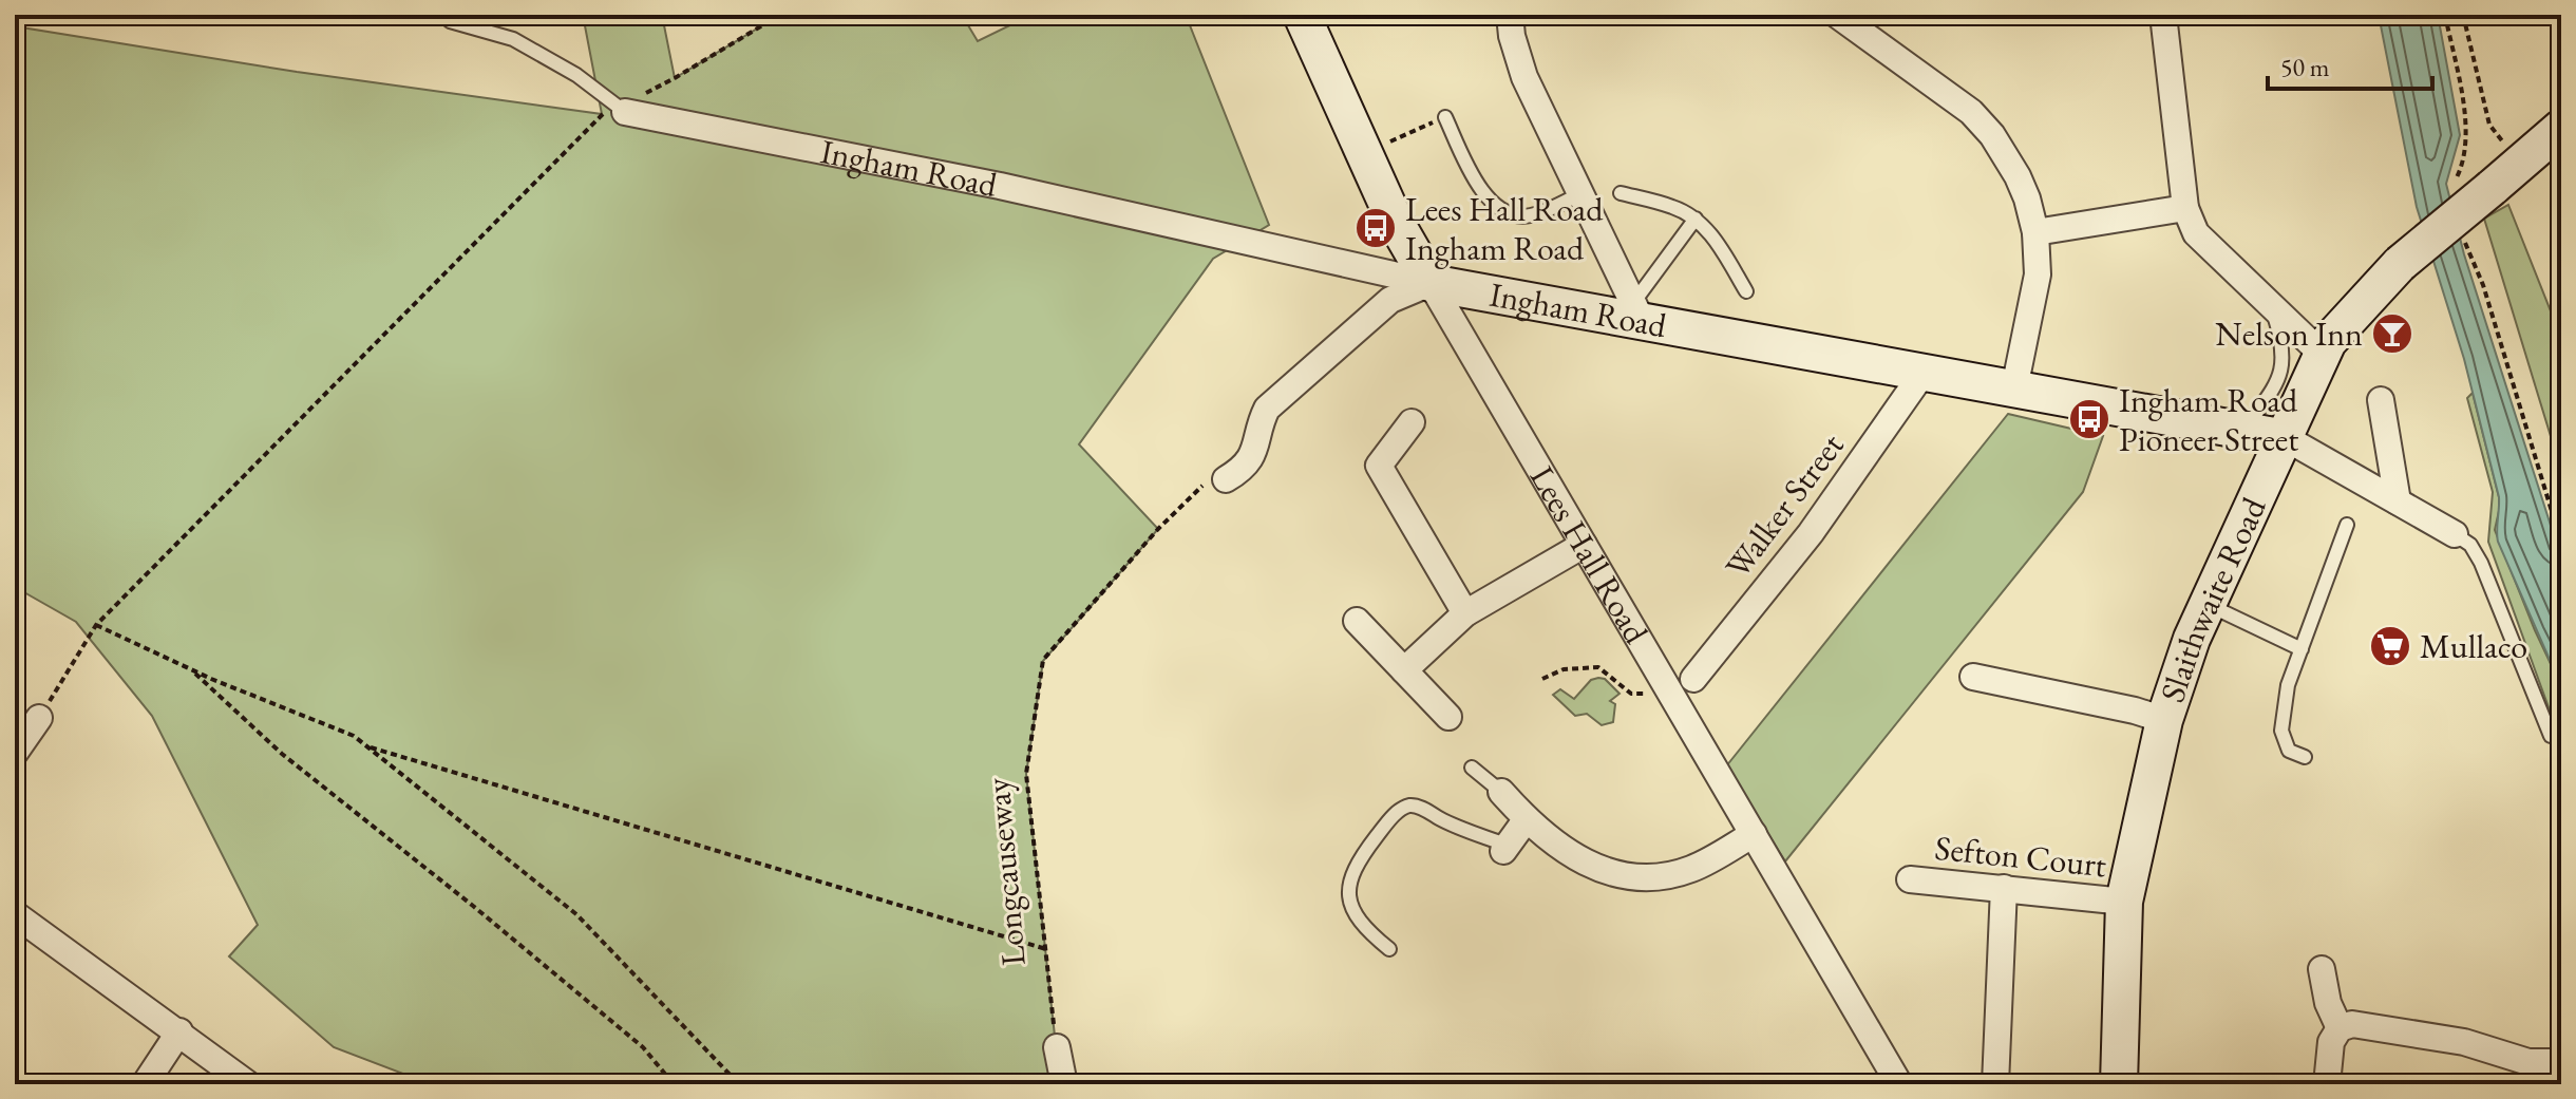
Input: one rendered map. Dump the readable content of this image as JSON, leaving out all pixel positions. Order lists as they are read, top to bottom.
{
  "streets": {
    "street": [
      "Ingham Road",
      "Walker Street",
      "Lees Hall Road",
      "Slaithwaite Road",
      "Sefton Court"
    ],
    "path": ["Longcauseway"]
  },
  "crossings": [
    ["Ingham Road", "Walker Street"],
    ["Ingham Road", "Lees Hall Road"],
    ["Ingham Road", "Slaithwaite Road"],
    ["Slaithwaite Road", "Sefton Court"]
  ],
  "places": {
    "bus stop": ["Lees Hall Road Ingham Road", "Ingham Road Pioneer Street"],
    "bar": ["Nelson Inn"],
    "supermarket": ["Mullaco"]
  },
  "scale_bar": "50 m"
}
